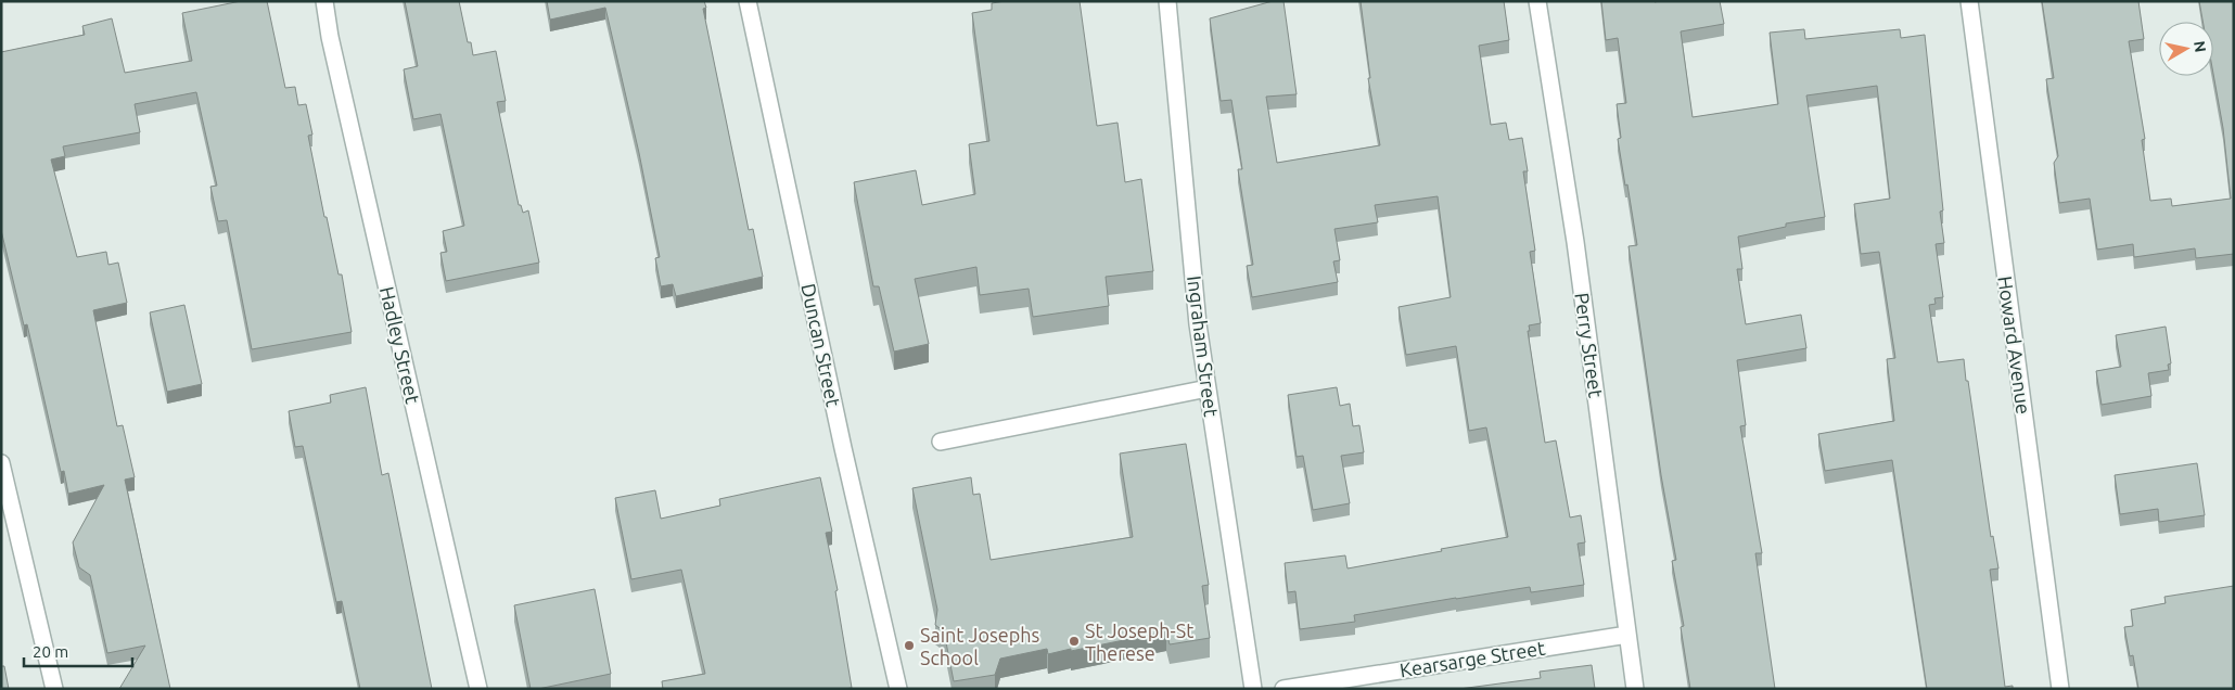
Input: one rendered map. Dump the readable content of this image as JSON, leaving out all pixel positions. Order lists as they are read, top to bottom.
{
  "streets": {
    "street": [
      "Hadley Street",
      "Duncan Street",
      "Perry Street",
      "Howard Avenue",
      "Ingraham Street",
      "Kearsarge Street"
    ]
  },
  "crossings": [
    ["Perry Street", "Kearsarge Street"]
  ],
  "places": ["St Joseph-St Therese", "Saint Josephs School"],
  "scale_bar": "20 m",
  "north": "right"
}
